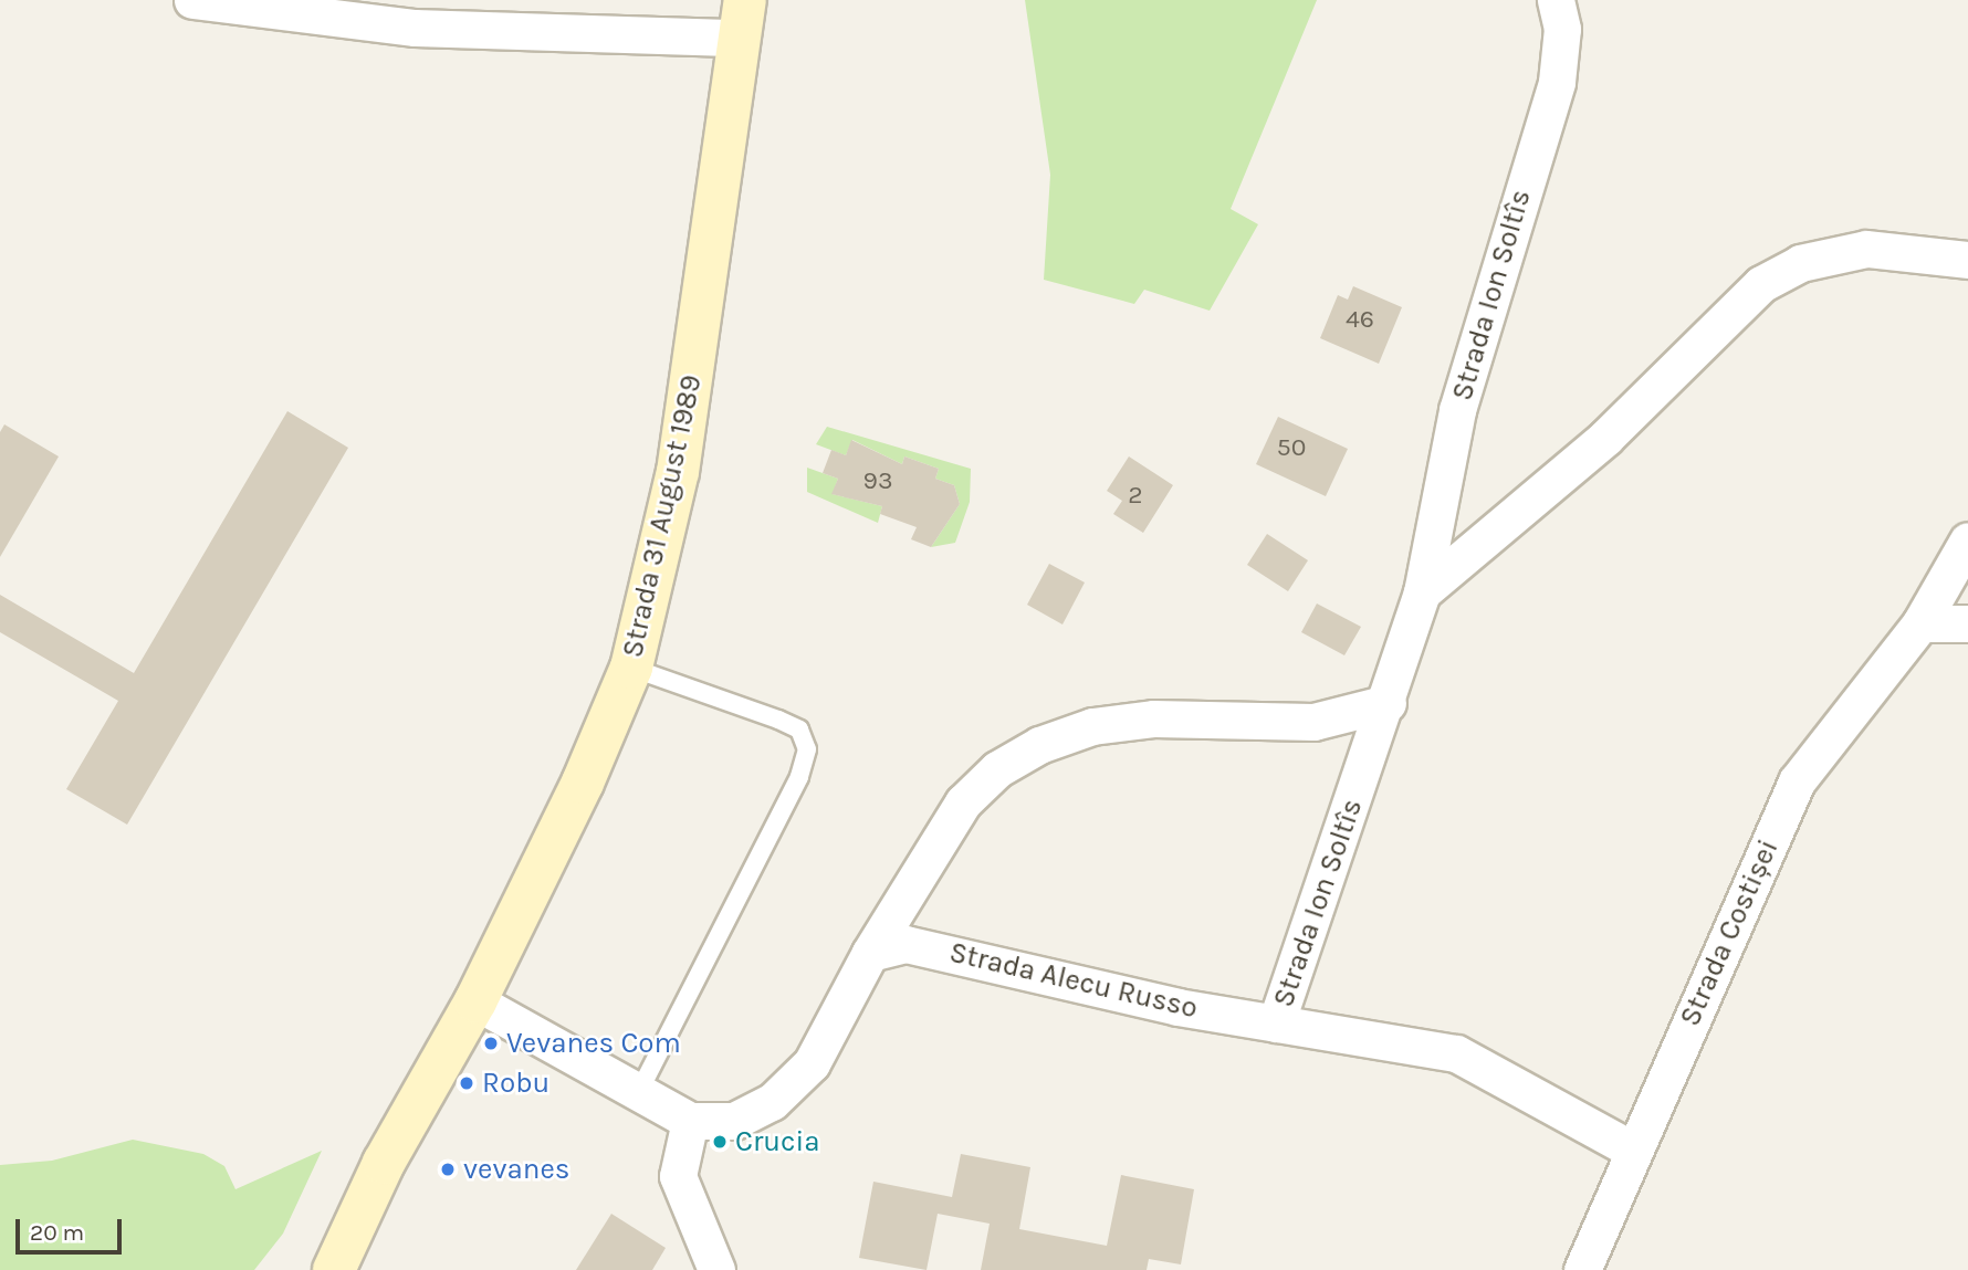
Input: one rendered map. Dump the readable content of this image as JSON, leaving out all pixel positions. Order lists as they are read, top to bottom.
{
  "streets": {
    "main road": ["Strada 31 August 1989"],
    "street": ["Strada Ion Soltîs", "Strada Costișei", "Strada Alecu Russo"]
  },
  "crossings": [
    ["Strada Ion Soltîs", "Strada Costișei"],
    ["Strada Ion Soltîs", "Strada Alecu Russo"]
  ],
  "places": [
    "Vevanes Com",
    "Robu",
    "Crucia",
    "vevanes"
  ],
  "house_numbers": [
    "46",
    "50",
    "93",
    "2"
  ],
  "scale_bar": "20 m"
}
